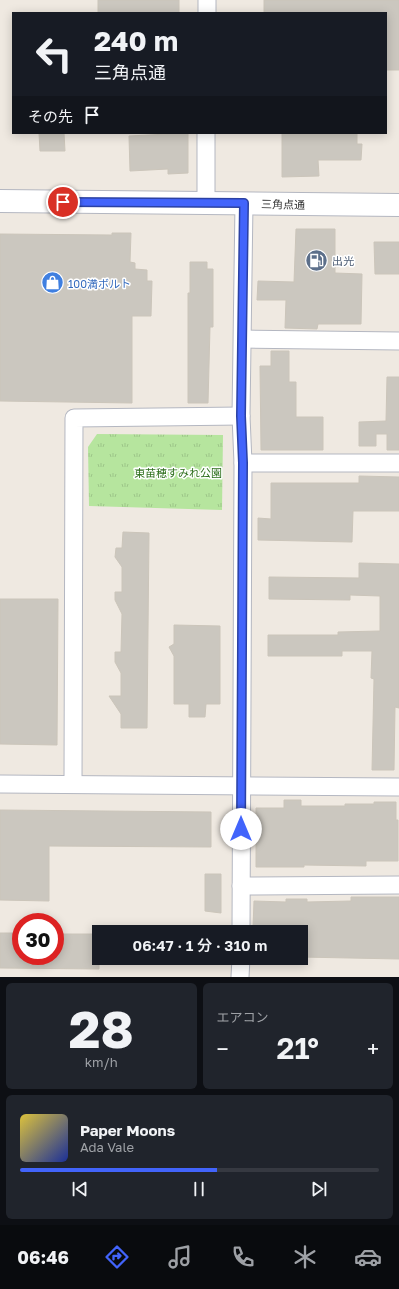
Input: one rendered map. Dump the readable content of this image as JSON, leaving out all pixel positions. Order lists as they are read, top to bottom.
{
  "streets": {
    "street": ["三角点通"]
  },
  "parks": ["東苗穂すみれ公園"],
  "places": {
    "fuel station": ["出光"],
    "shop": ["100満ボルト"]
  },
  "page": {
    "turn": ["240 m", "三角点通"],
    "then": "その先",
    "limit": "30",
    "trip": "06:47 · 1 分 · 310 m",
    "tile": [
      ["28", "km/h"],
      "エアコン"
    ],
    "heat": ["−", "21°", "+"],
    "song": ["Paper Moons", "Ada Vale"],
    "tabs": "06:46"
  }
}
